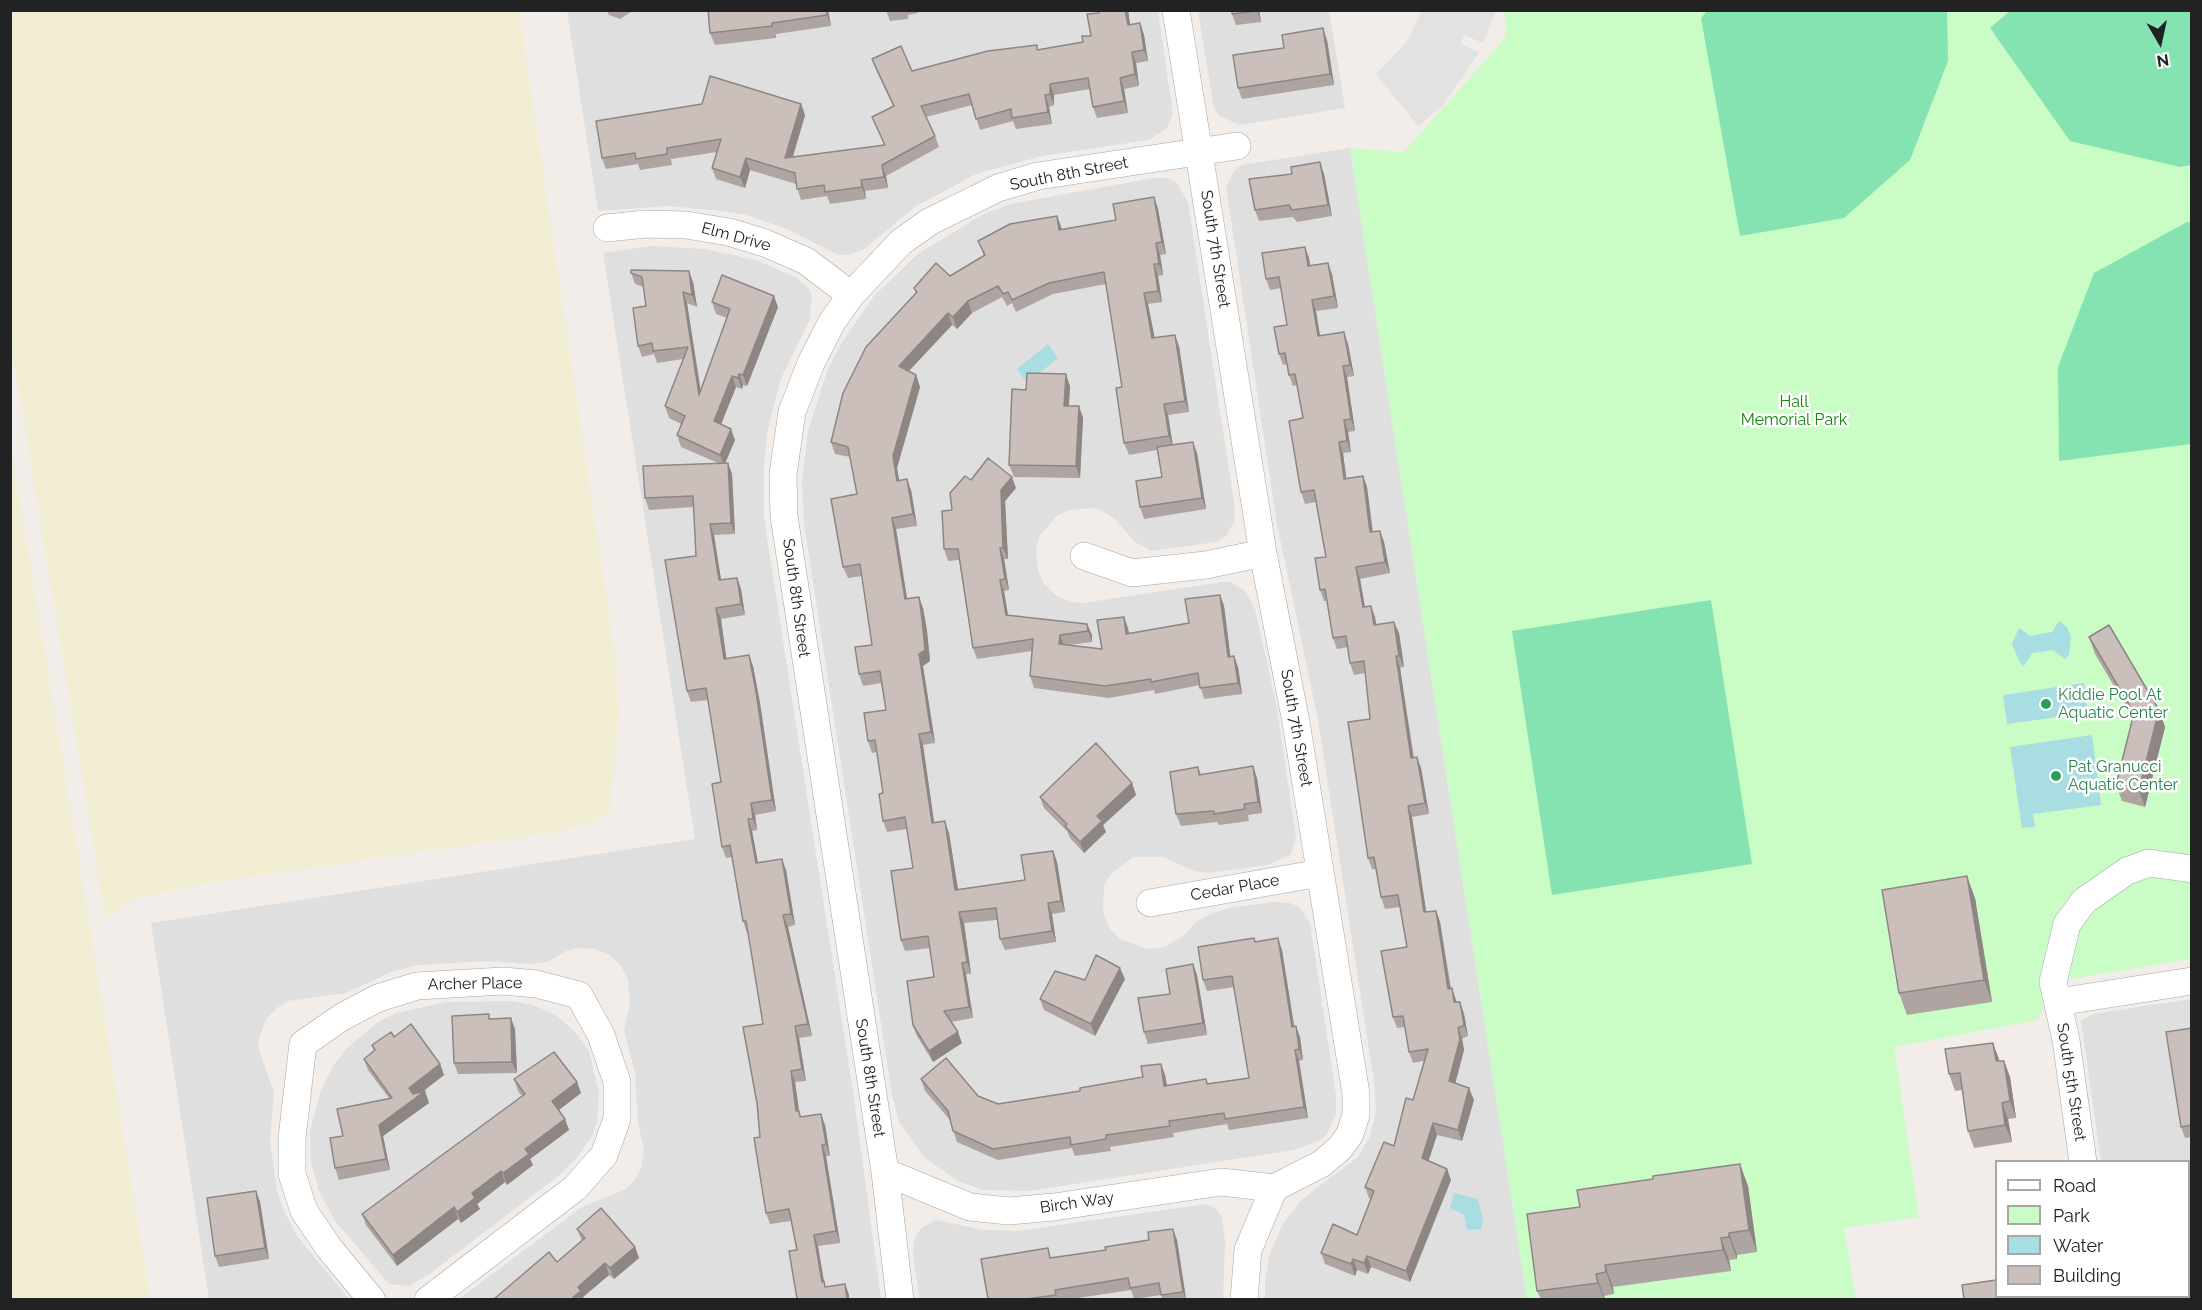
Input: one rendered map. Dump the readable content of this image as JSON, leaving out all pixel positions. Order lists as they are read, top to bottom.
{
  "streets": {
    "street": [
      "South 8th Street",
      "Elm Drive",
      "South 7th Street",
      "Cedar Place",
      "Archer Place",
      "South 5th Street",
      "Birch Way"
    ]
  },
  "crossings": [
    ["South 8th Street", "Elm Drive"],
    ["South 8th Street", "South 7th Street"],
    ["South 8th Street", "Birch Way"],
    ["South 7th Street", "Cedar Place"],
    ["South 7th Street", "Birch Way"]
  ],
  "parks": ["Hall Memorial Park"],
  "places": ["Kiddie Pool At Aquatic Center", "Pat Granucci Aquatic Center"],
  "legend": [
    "Road",
    "Park",
    "Water",
    "Building"
  ],
  "north": "bottom"
}
